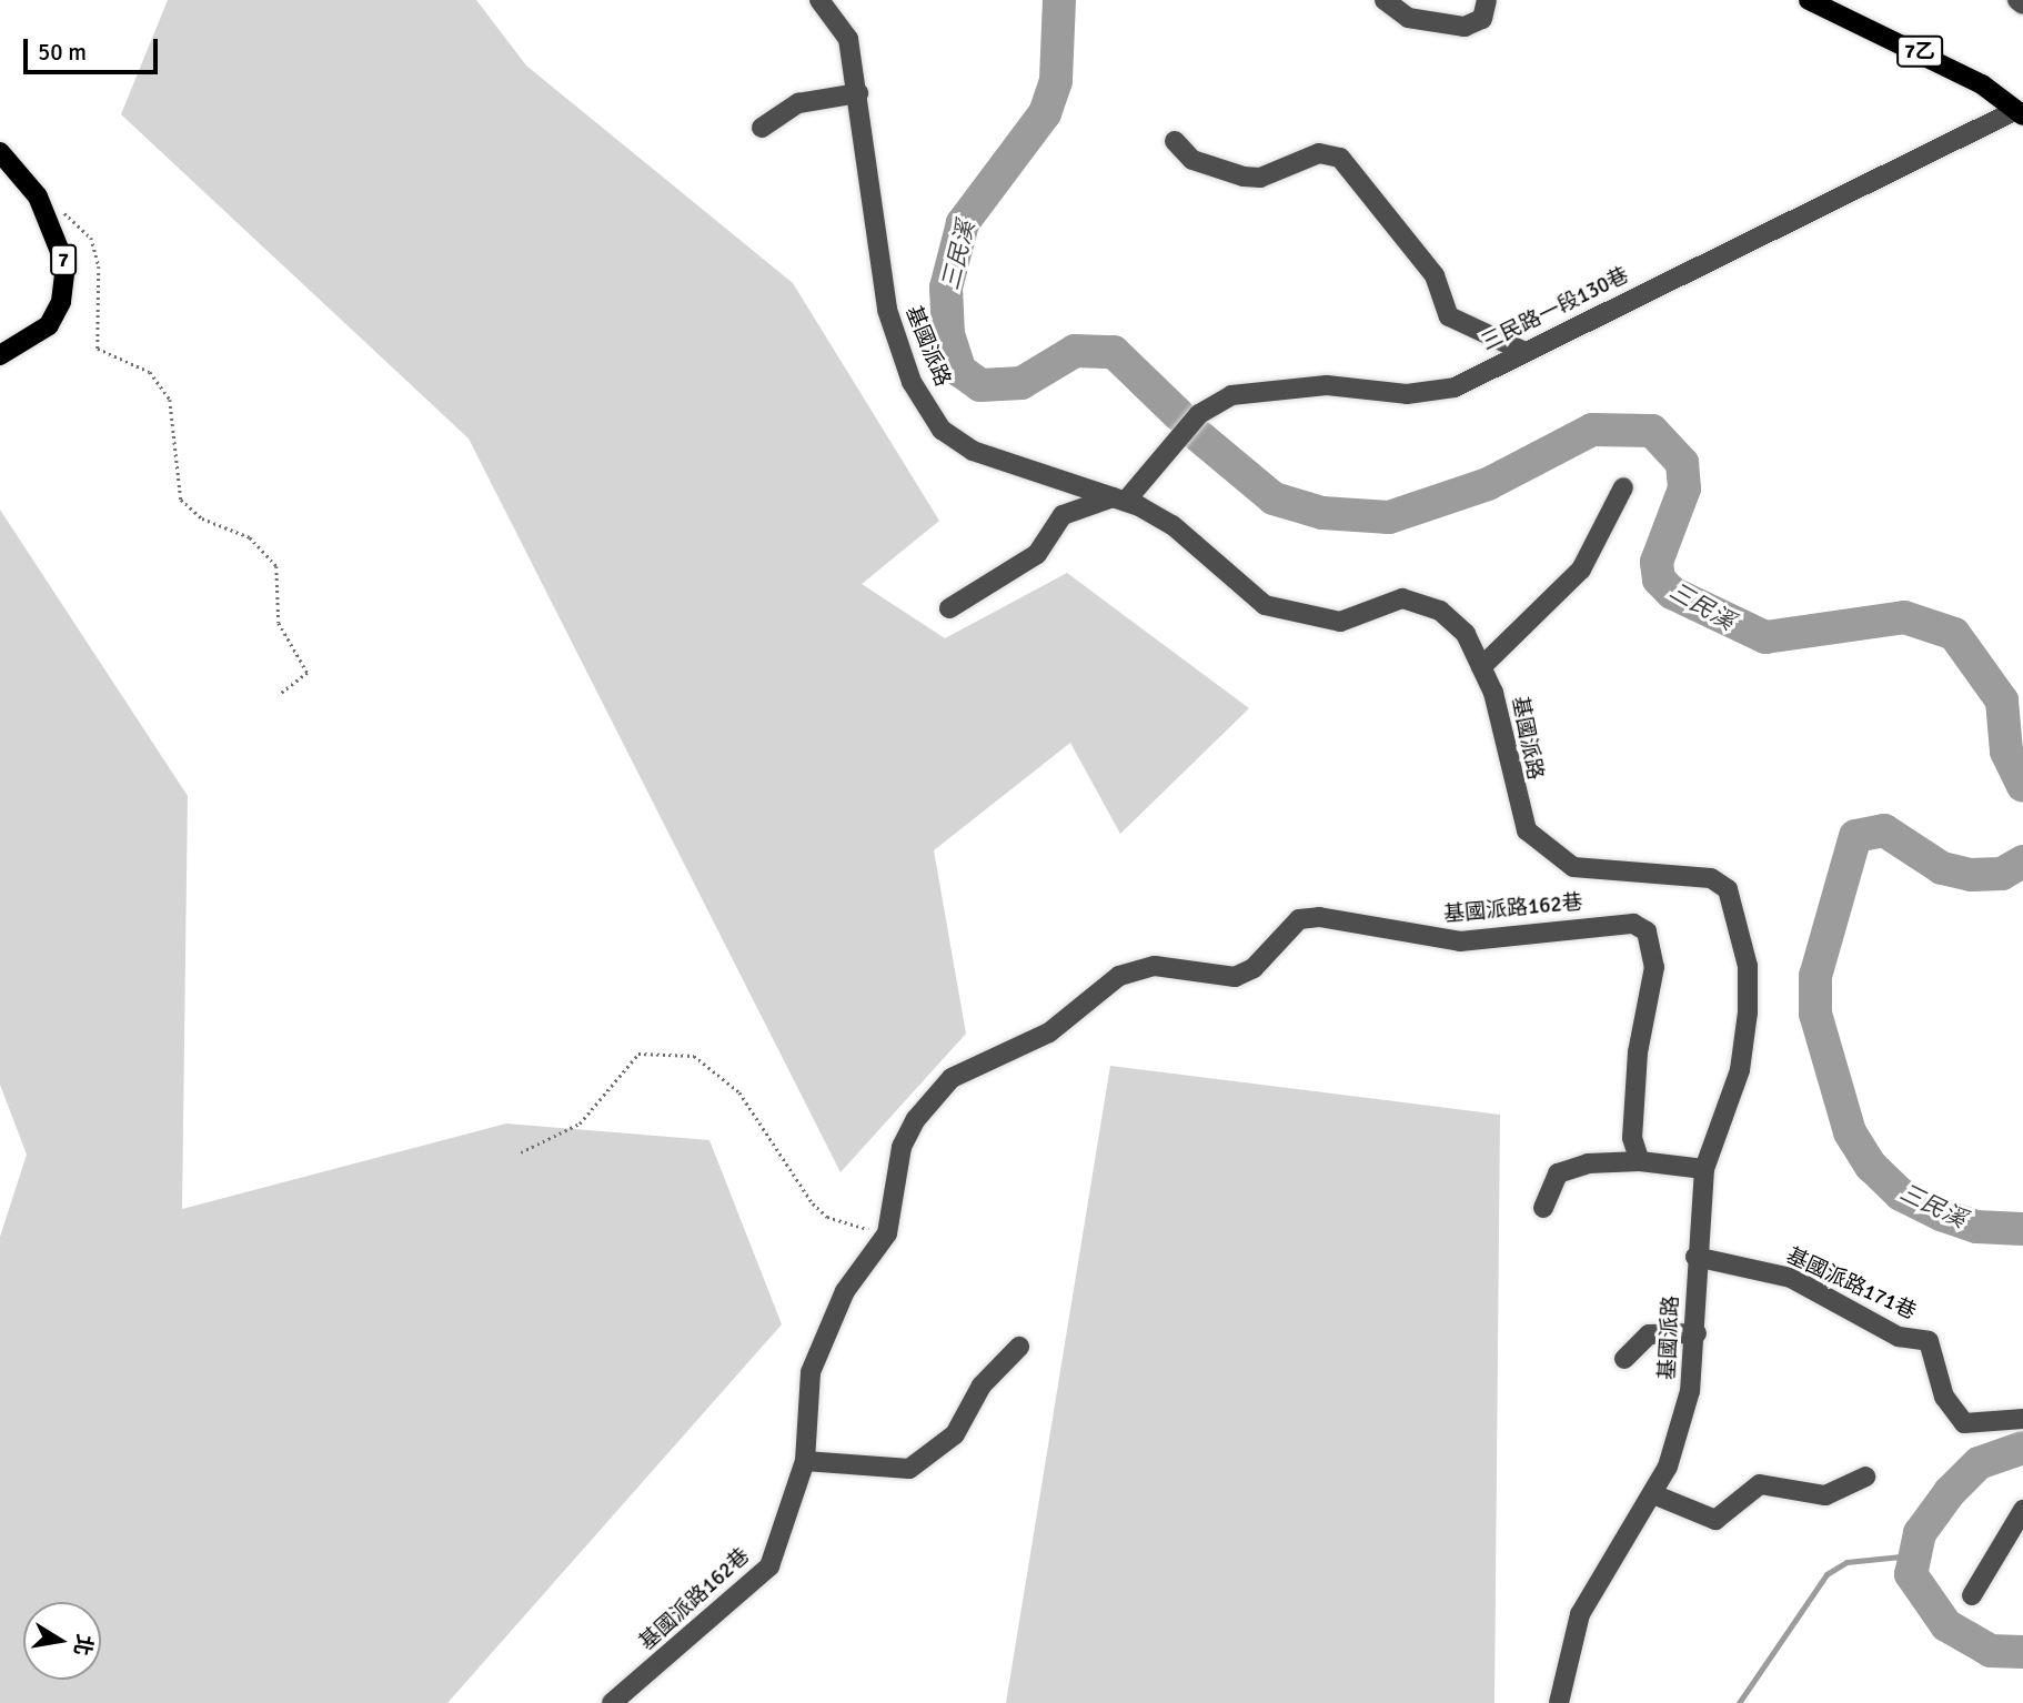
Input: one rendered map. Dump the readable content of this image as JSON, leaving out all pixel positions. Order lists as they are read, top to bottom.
{
  "streets": {
    "main road": ["7乙", "7"],
    "street": [
      "三民路一段130巷",
      "基國派路",
      "基國派路162巷",
      "基國派路171巷"
    ]
  },
  "crossings": [
    ["7乙", "三民路一段130巷"],
    ["三民路一段130巷", "基國派路"],
    ["基國派路", "基國派路171巷"]
  ],
  "water": ["三民溪"],
  "scale_bar": "50 m",
  "north": "right"
}
